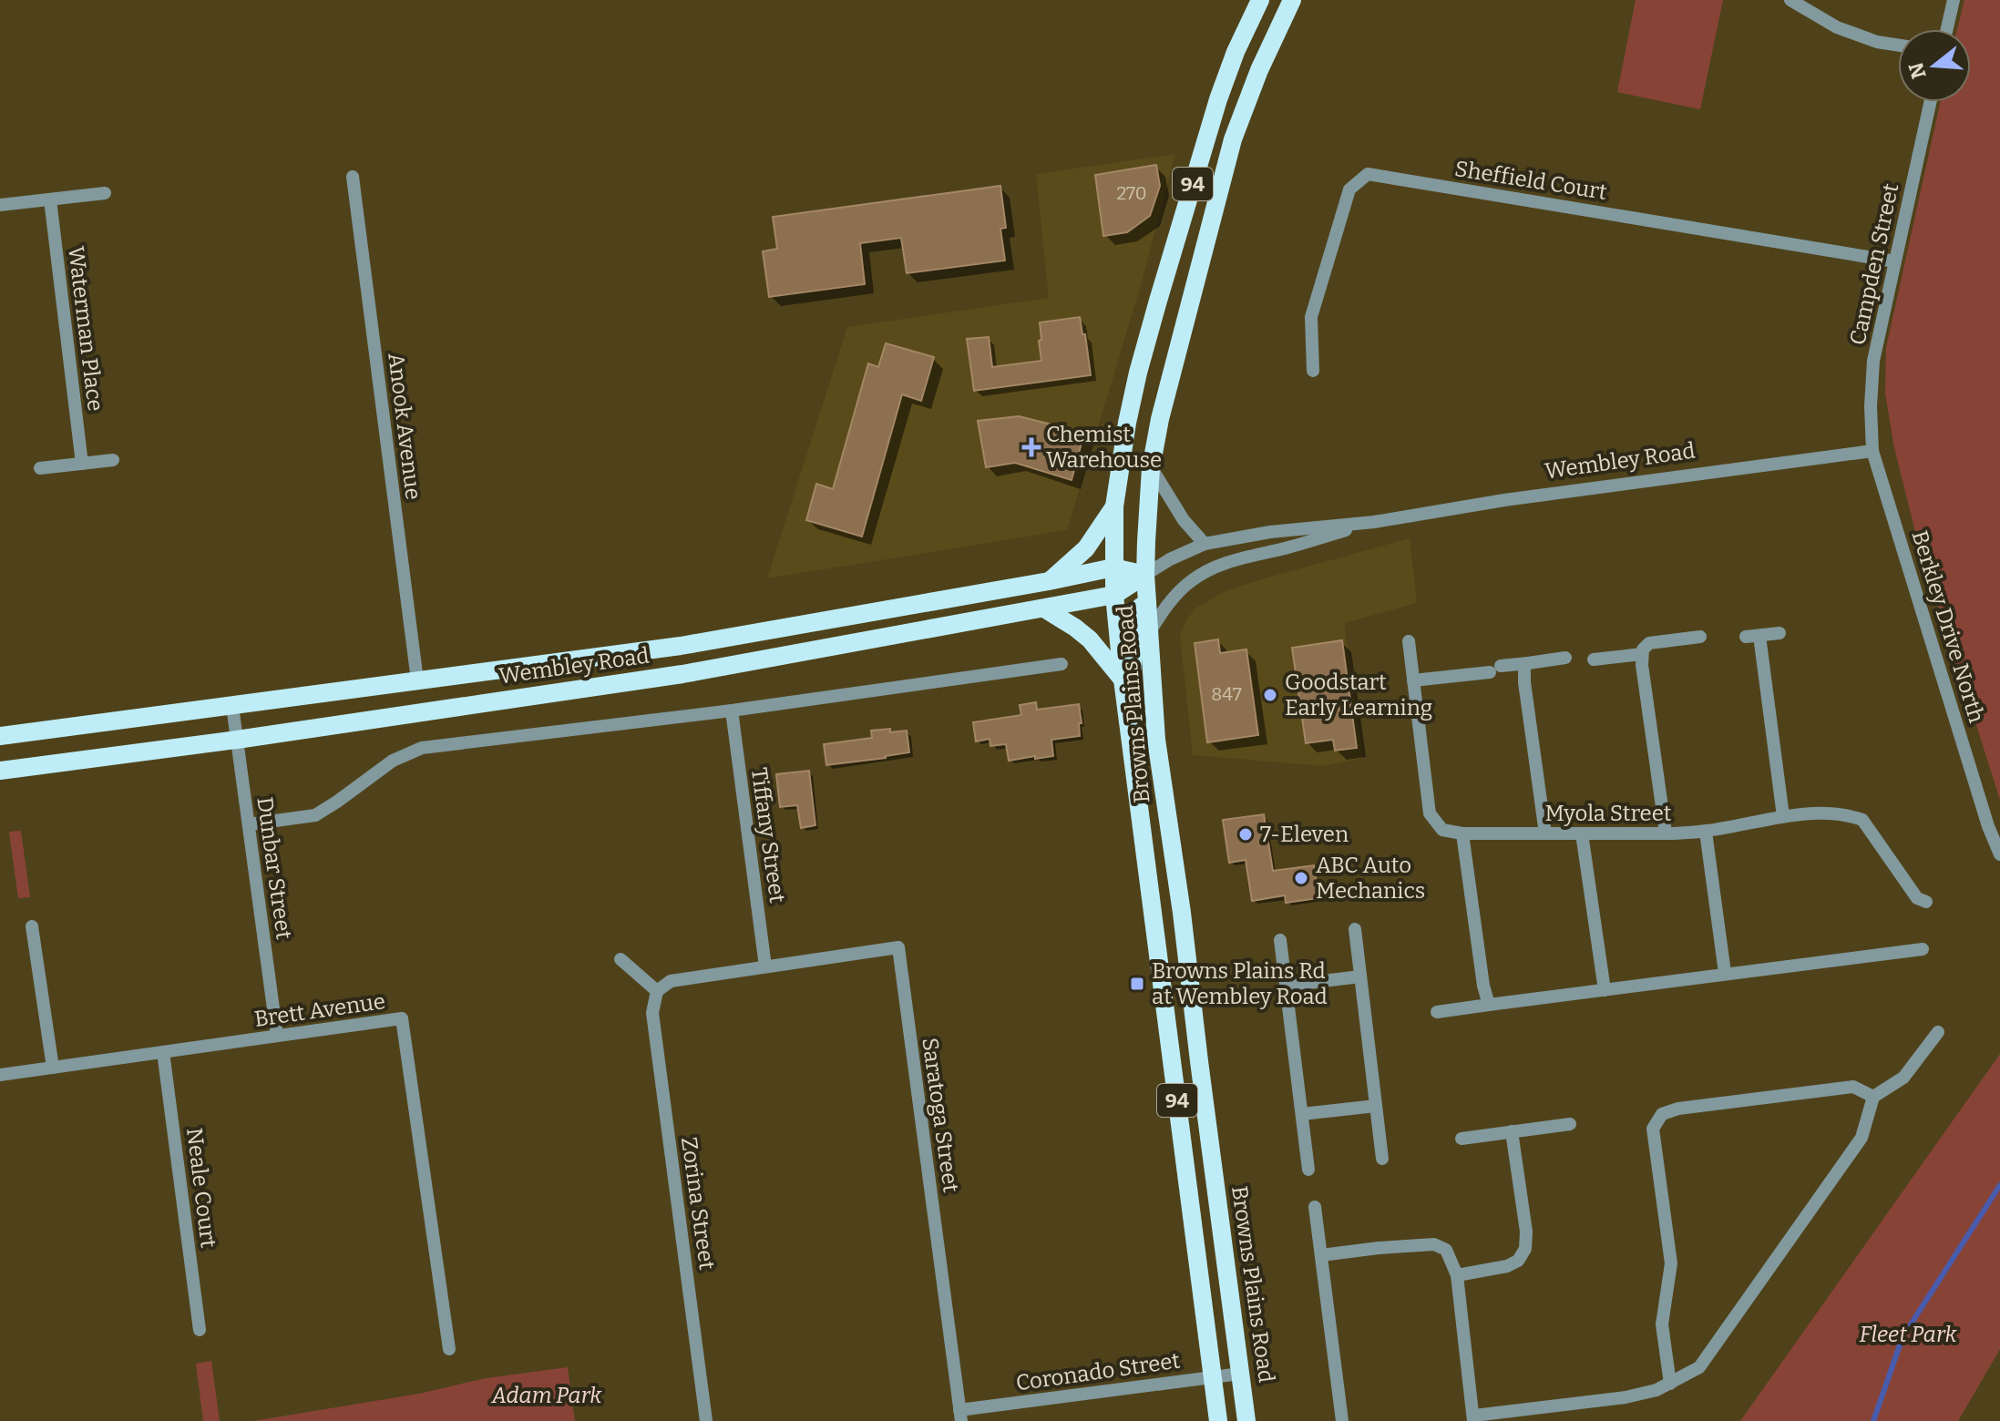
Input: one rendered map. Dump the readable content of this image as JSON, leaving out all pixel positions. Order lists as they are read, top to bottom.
{
  "streets": {
    "main road": ["94", "Wembley Road", "Browns Plains Road"],
    "street": [
      "Sheffield Court",
      "Campden Street",
      "Waterman Place",
      "Anook Avenue",
      "Berkley Drive North",
      "Myola Street",
      "Tiffany Street",
      "Dunbar Street",
      "Brett Avenue",
      "Saratoga Street",
      "Neale Court",
      "Zorina Street",
      "Coronado Street"
    ]
  },
  "crossings": [
    ["Sheffield Court", "Campden Street"],
    ["Campden Street", "Wembley Road"],
    ["Campden Street", "Berkley Drive North"],
    ["Anook Avenue", "Wembley Road"],
    ["Wembley Road", "Berkley Drive North"],
    ["Wembley Road", "Browns Plains Road"],
    ["Wembley Road", "Dunbar Street"],
    ["Browns Plains Road", "Coronado Street"],
    ["Tiffany Street", "Saratoga Street"],
    ["Dunbar Street", "Brett Avenue"],
    ["Brett Avenue", "Neale Court"],
    ["Saratoga Street", "Coronado Street"]
  ],
  "parks": ["Fleet Park", "Adam Park"],
  "places": {
    "health": ["Chemist Warehouse"],
    "other": ["Goodstart Early Learning", "7-Eleven", "ABC Auto Mechanics"],
    "transit": ["Browns Plains Rd at Wembley Road"]
  },
  "house_numbers": ["270", "847"],
  "north": "left"
}
